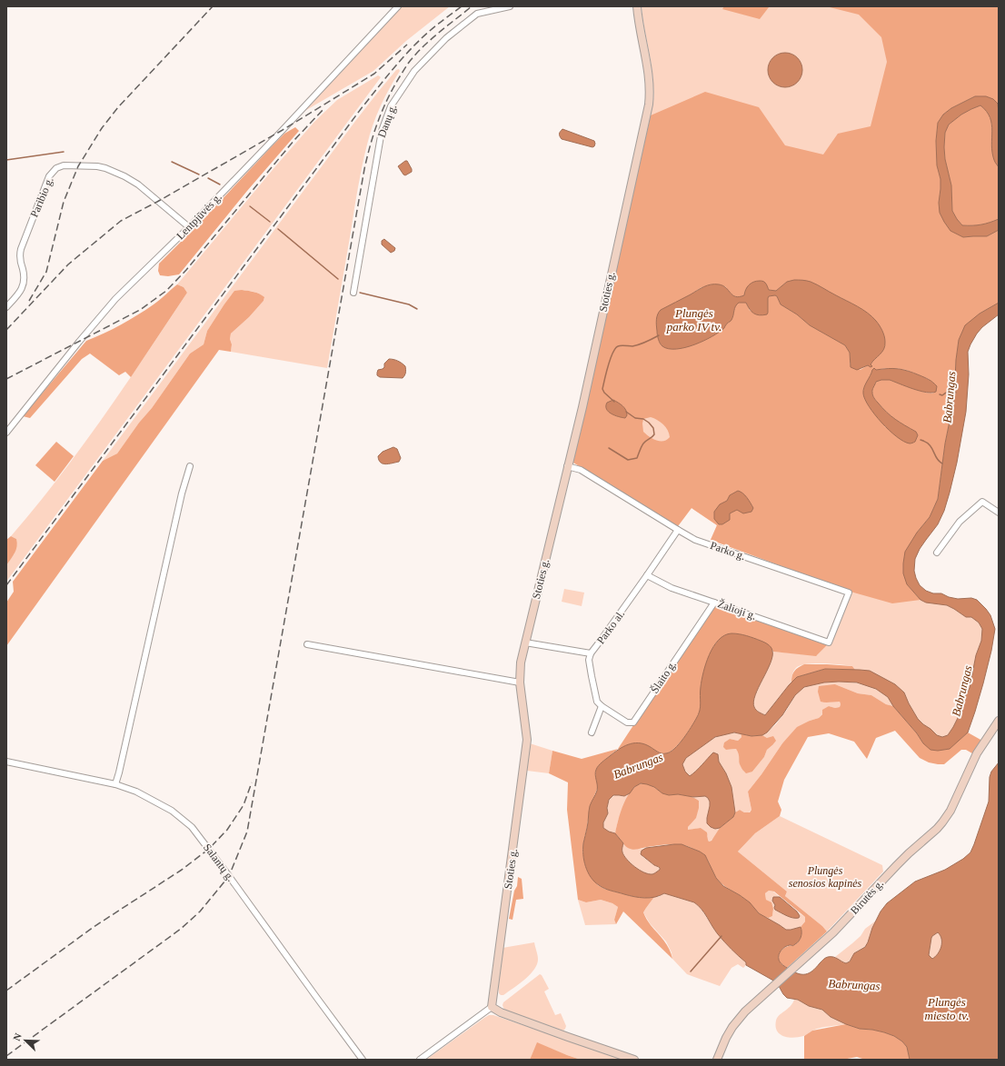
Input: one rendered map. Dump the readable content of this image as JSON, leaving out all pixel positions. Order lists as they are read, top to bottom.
{
  "streets": {
    "main road": ["Stoties g.", "Birutės g."],
    "street": [
      "Danų g.",
      "Paribio g.",
      "Lentpjūvės g.",
      "Parko g.",
      "Žalioji g.",
      "Parko al.",
      "Šlaito g.",
      "Salantų g."
    ]
  },
  "crossings": [
    ["Paribio g.", "Lentpjūvės g."],
    ["Stoties g.", "Parko g."],
    ["Parko g.", "Žalioji g."],
    ["Parko g.", "Parko al."],
    ["Žalioji g.", "Parko al."],
    ["Žalioji g.", "Šlaito g."],
    ["Parko al.", "Šlaito g."]
  ],
  "water": ["Plungės parko IV tv.", "Babrungas", "Plungės miesto tv."],
  "parks": ["Plungės senosios kapinės"],
  "north": "top left"
}
